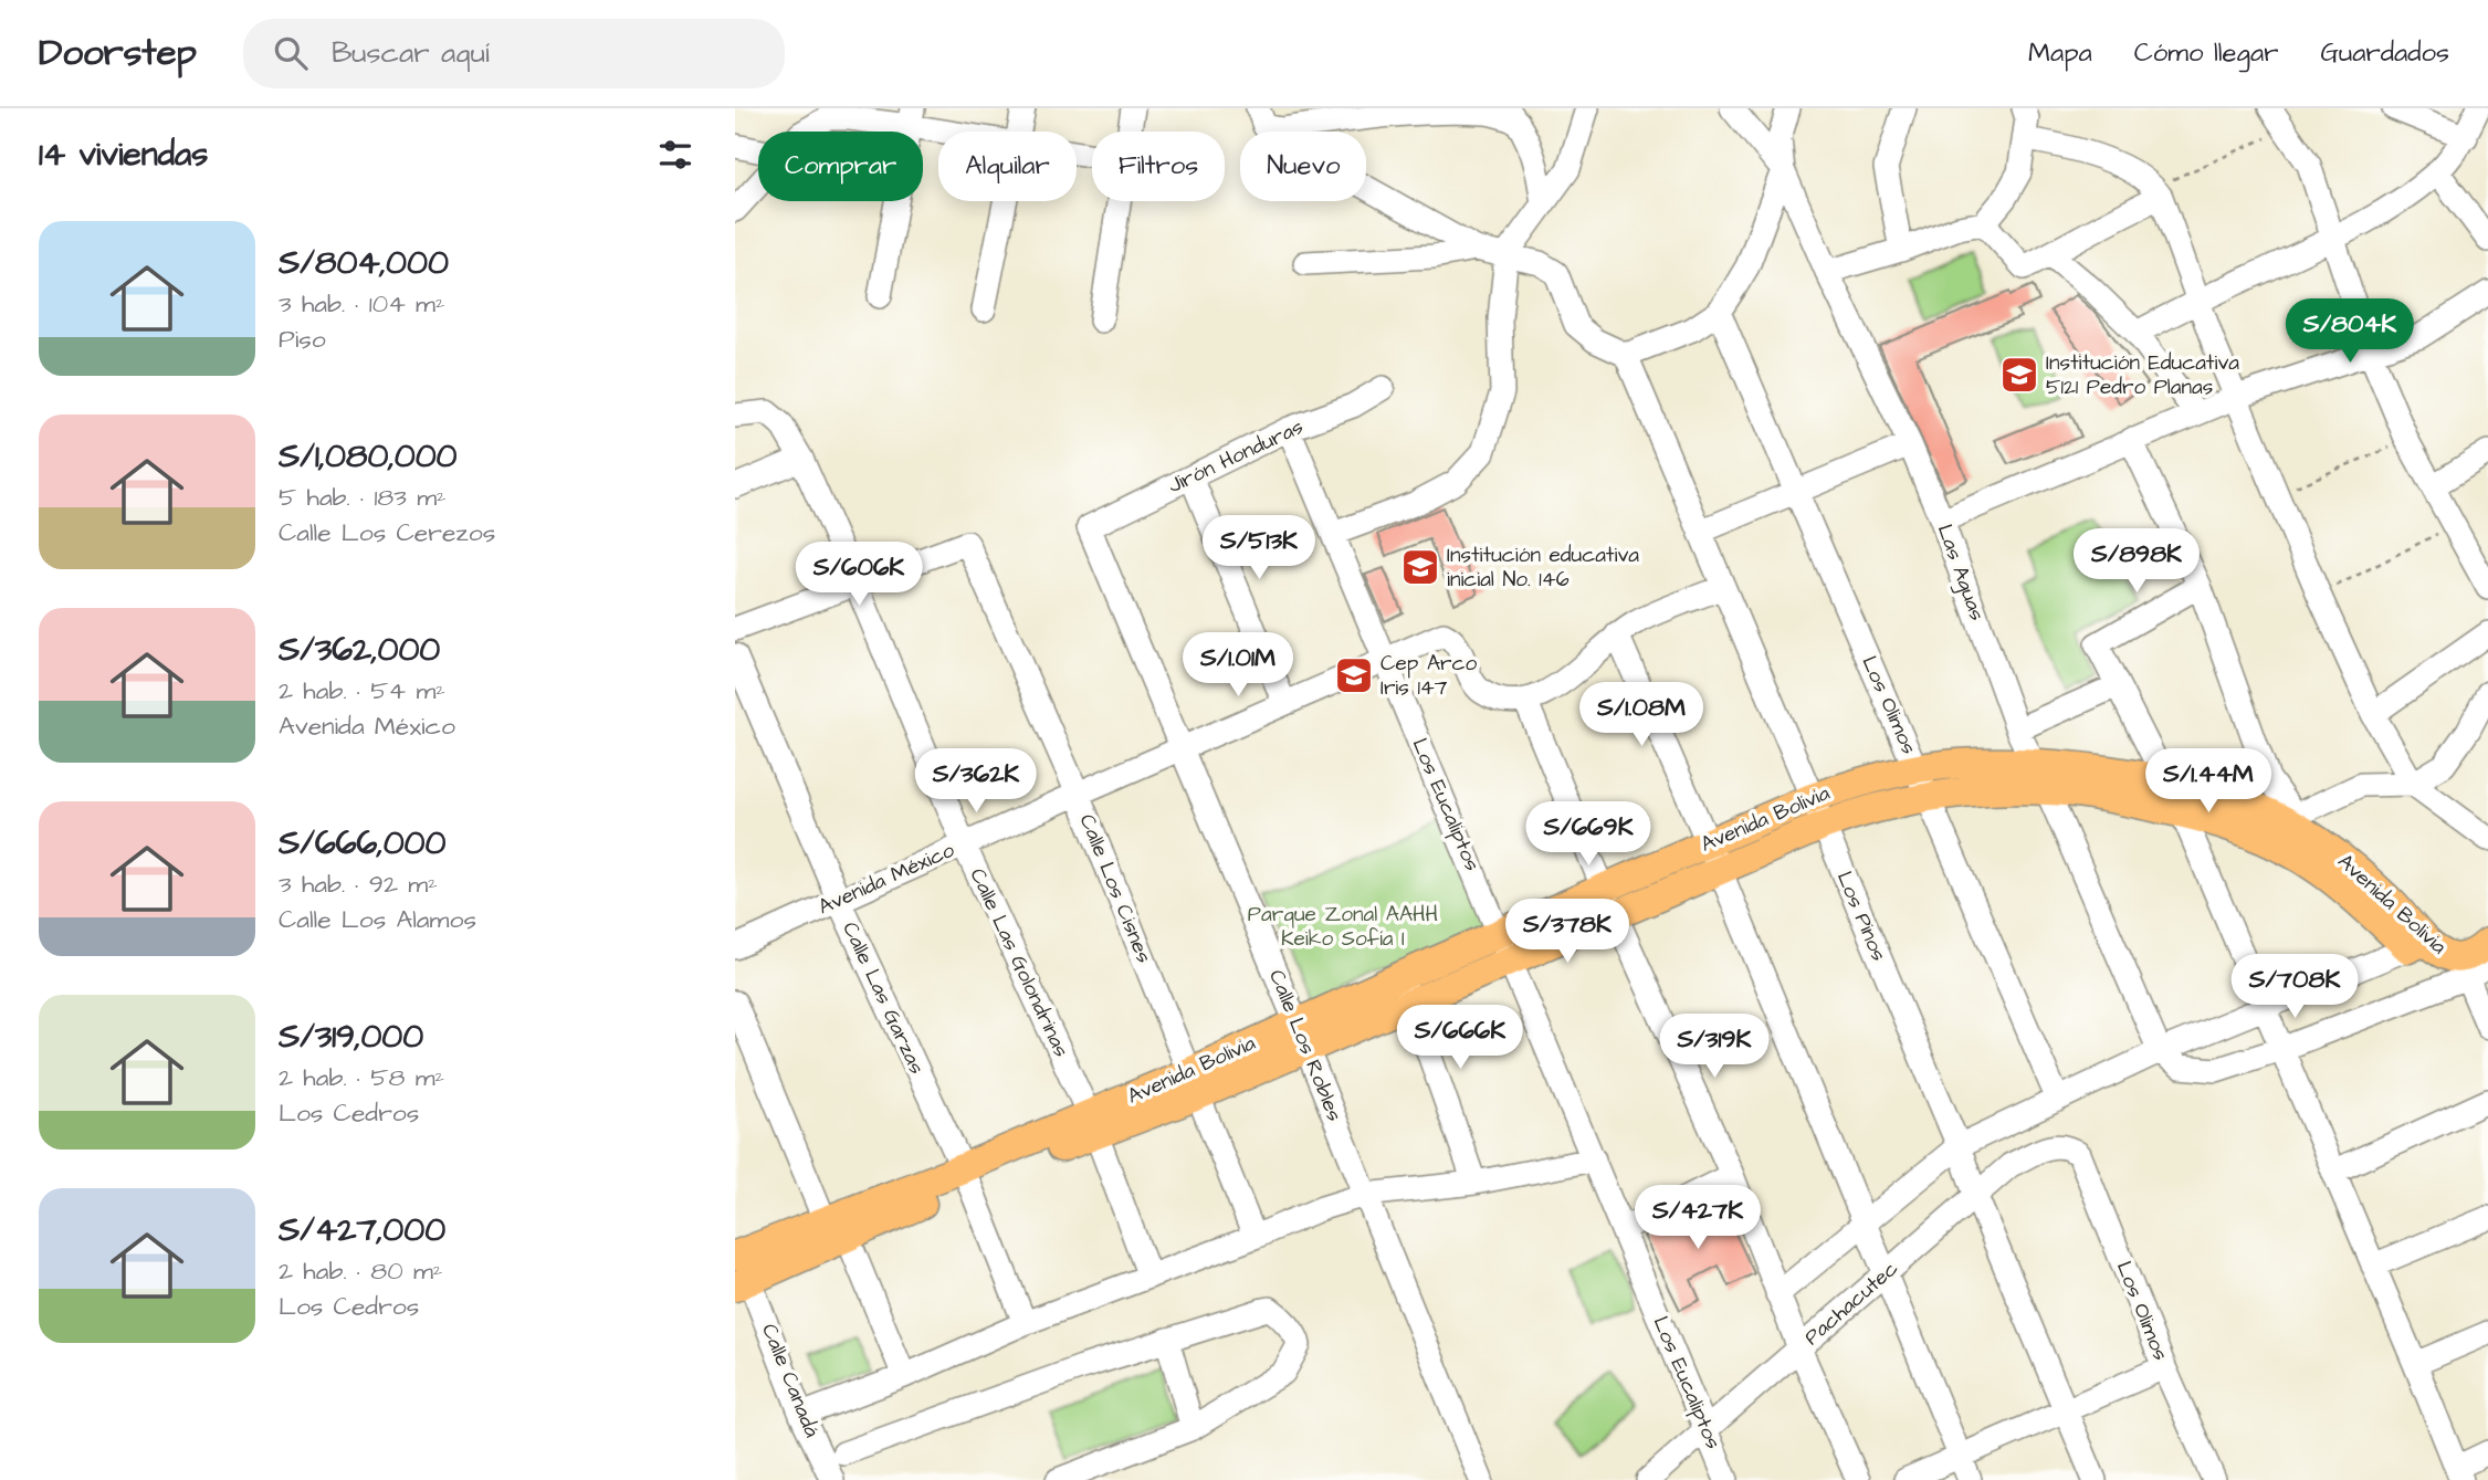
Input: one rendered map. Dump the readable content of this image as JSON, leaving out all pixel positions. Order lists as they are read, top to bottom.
{
  "streets": {
    "main road": ["Avenida Bolivia"],
    "street": [
      "Jirón Honduras",
      "Las Aguas",
      "Los Olimos",
      "Los Eucaliptos",
      "Avenida México",
      "Calle Los Cisnes",
      "Los Pinos",
      "Calle Las Golondrinas",
      "Calle Las Garzas",
      "Calle Los Robles",
      "Pachacutec",
      "Calle Canadá"
    ]
  },
  "crossings": [
    ["Jirón Honduras", "Los Eucaliptos"],
    ["Jirón Honduras", "Calle Los Robles"],
    ["Las Aguas", "Avenida Bolivia"],
    ["Los Olimos", "Avenida Bolivia"],
    ["Los Olimos", "Pachacutec"],
    ["Los Eucaliptos", "Avenida Bolivia"],
    ["Los Eucaliptos", "Avenida México"],
    ["Los Eucaliptos", "Pachacutec"],
    ["Avenida Bolivia", "Calle Los Cisnes"],
    ["Avenida Bolivia", "Los Pinos"],
    ["Avenida Bolivia", "Calle Las Golondrinas"],
    ["Avenida Bolivia", "Calle Las Garzas"],
    ["Avenida Bolivia", "Calle Los Robles"],
    ["Avenida Bolivia", "Calle Canadá"],
    ["Avenida México", "Calle Los Cisnes"],
    ["Avenida México", "Calle Las Golondrinas"],
    ["Avenida México", "Calle Las Garzas"],
    ["Avenida México", "Calle Los Robles"],
    ["Calle Los Cisnes", "Calle Las Golondrinas"],
    ["Los Pinos", "Pachacutec"]
  ],
  "parks": ["Parque Zonal AAHH Keiko Sofía I"],
  "places": {
    "school or university": ["Institución Educativa 5121 Pedro Planas", "Institución educativa inicial No. 146", "Cep Arco Iris 147"]
  },
  "page": {
    "header": "Doorstep",
    "search": "Buscar aquí",
    "nav": ["Mapa", "Cómo llegar", "Guardados"],
    "heading": "14 viviendas",
    "chip": [
      "Comprar",
      "Alquilar",
      "Filtros",
      "Nuevo"
    ],
    "list": [
      {
        "name": "S/804,000",
        "note": "3 hab. · 104 m² · Piso"
      },
      {
        "name": "S/1,080,000",
        "note": "5 hab. · 183 m² · Calle Los Cerezos"
      },
      {
        "name": "S/362,000",
        "note": "2 hab. · 54 m² · Avenida México"
      },
      {
        "name": "S/666,000",
        "note": "3 hab. · 92 m² · Calle Los Alamos"
      },
      {
        "name": "S/319,000",
        "note": "2 hab. · 58 m² · Los Cedros"
      },
      {
        "name": "S/427,000",
        "note": "2 hab. · 80 m² · Los Cedros"
      }
    ],
    "price": [
      "S/804K",
      "S/513K",
      "S/898K",
      "S/606K",
      "S/1.01M",
      "S/1.08M",
      "S/362K",
      "S/1.44M",
      "S/669K",
      "S/378K",
      "S/708K",
      "S/666K",
      "S/319K",
      "S/427K"
    ]
  }
}
